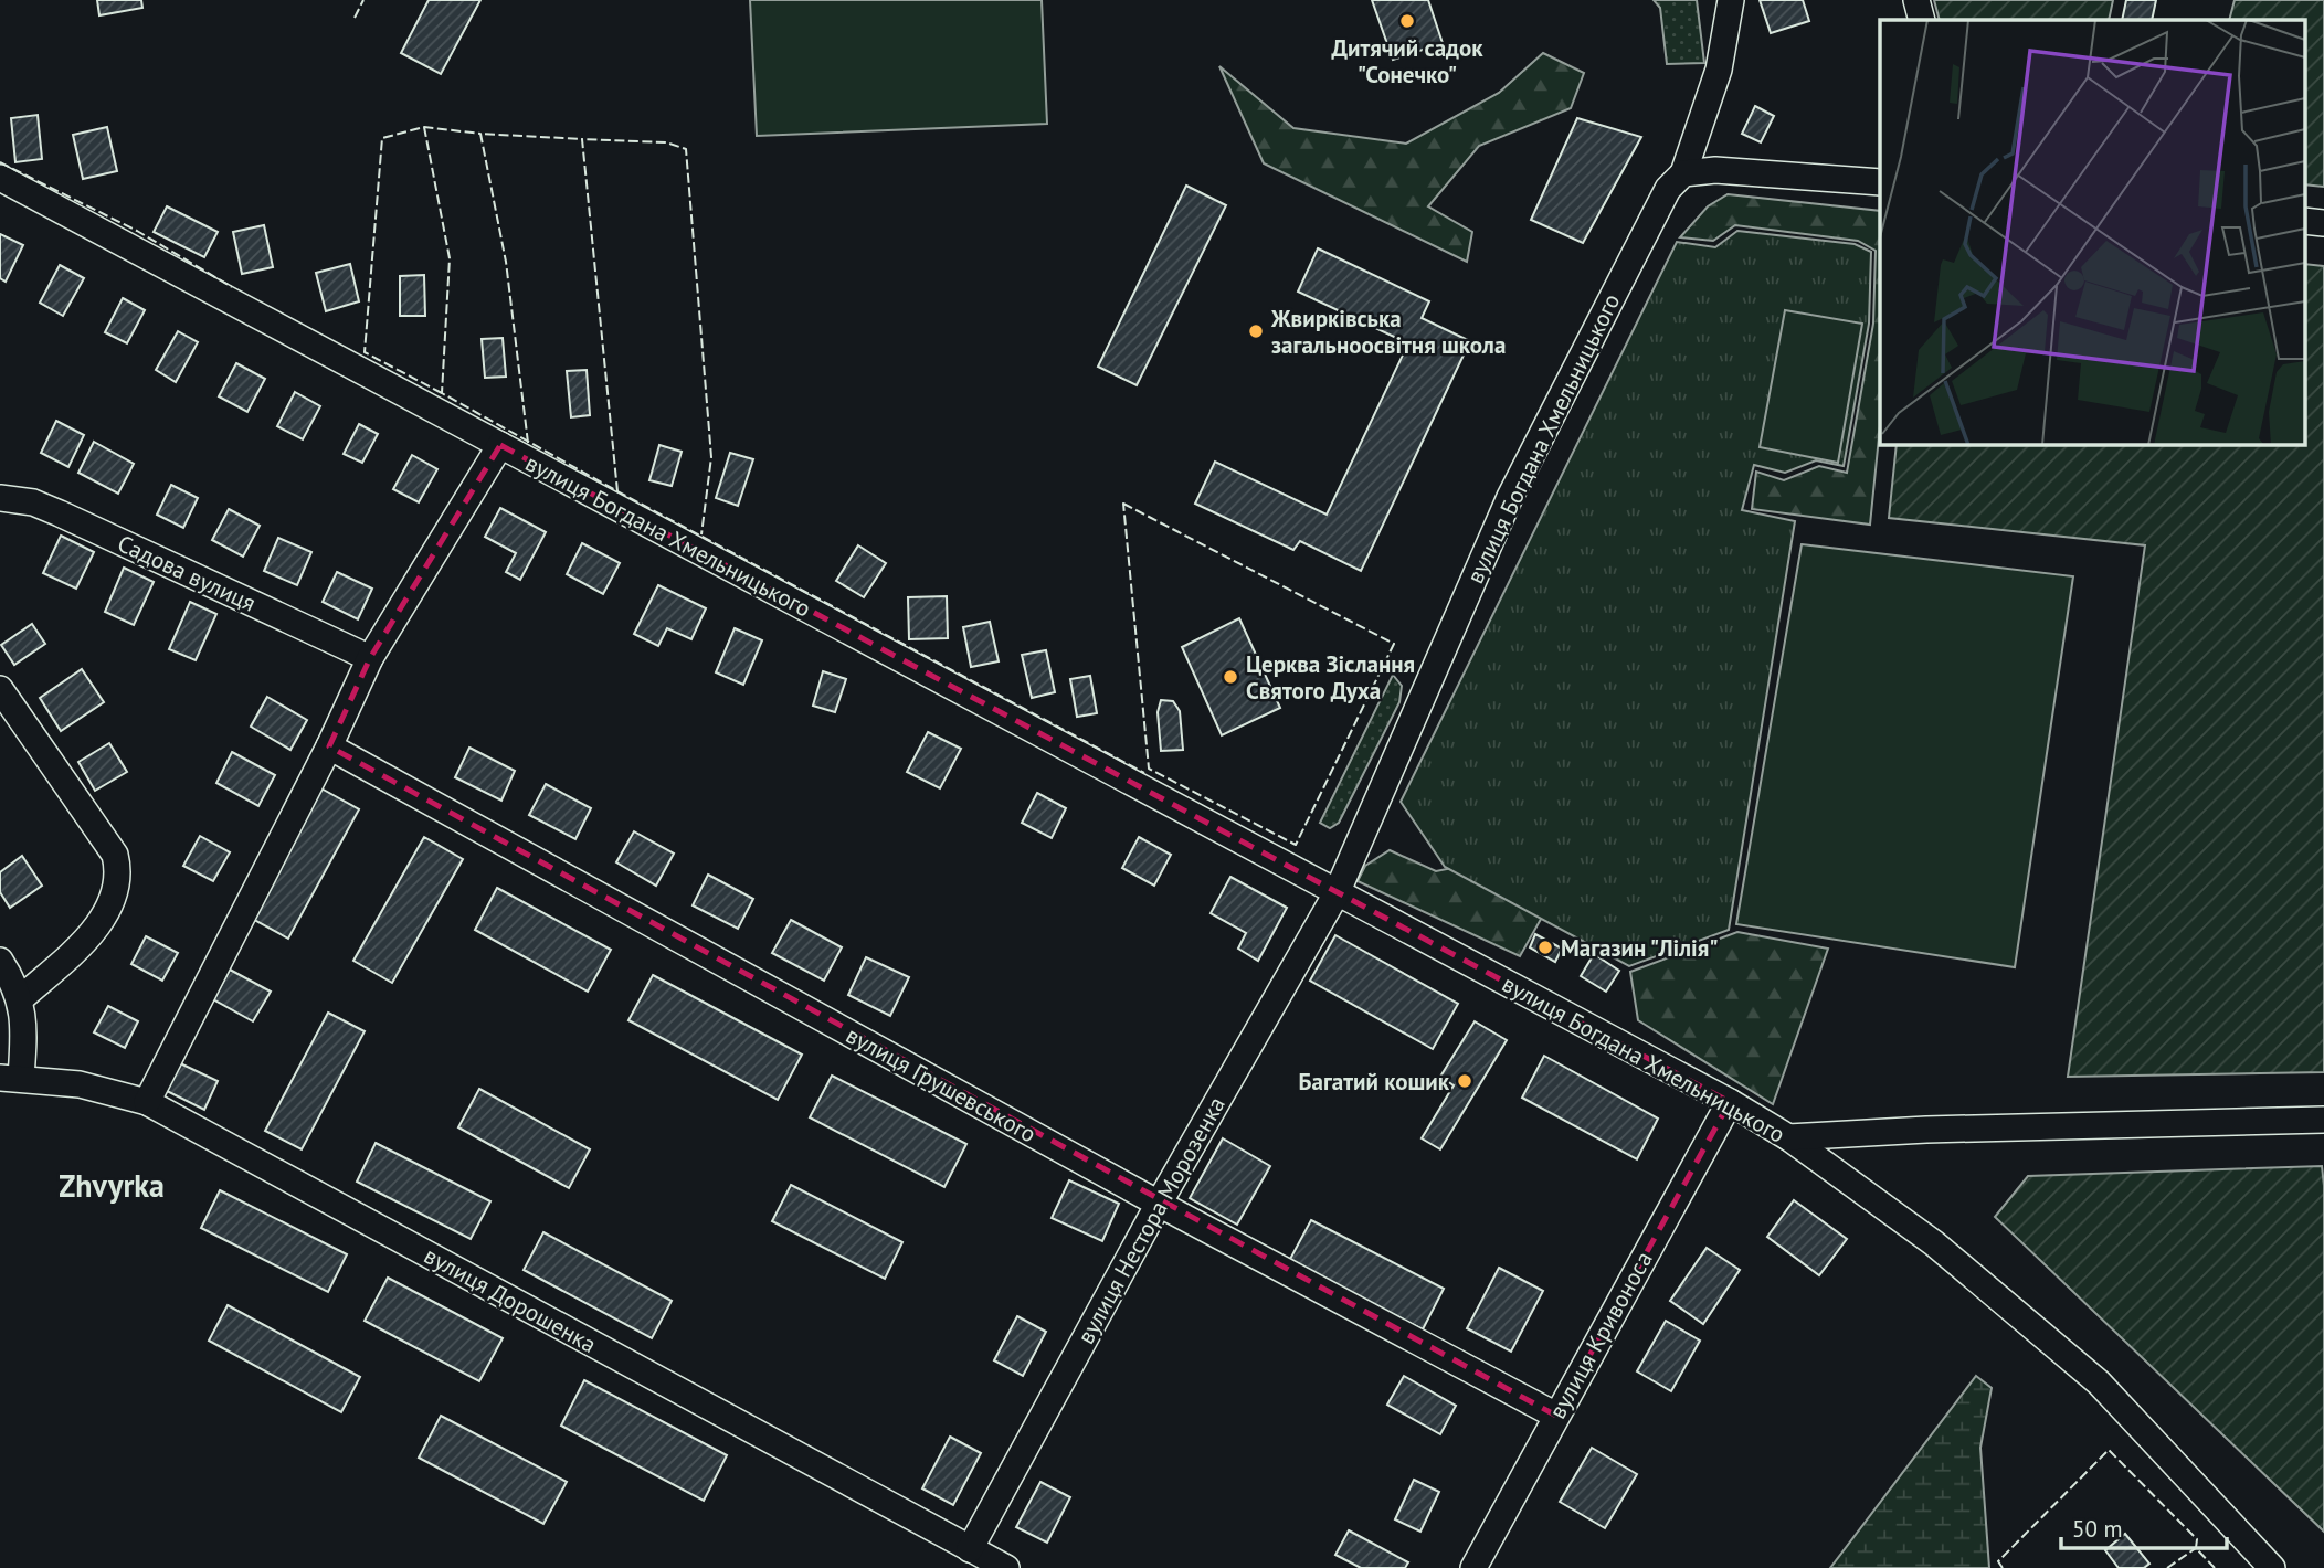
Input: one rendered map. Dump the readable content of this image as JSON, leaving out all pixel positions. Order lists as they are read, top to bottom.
{
  "streets": {
    "street": [
      "вулиця Богдана Хмельницького",
      "Садова вулиця",
      "вулиця Грушевського",
      "вулиця Нестора Морозенка",
      "вулиця Дорошенка",
      "вулиця Кривоноса"
    ]
  },
  "crossings": [
    ["вулиця Богдана Хмельницького", "вулиця Нестора Морозенка"],
    ["вулиця Богдана Хмельницького", "вулиця Кривоноса"],
    ["вулиця Грушевського", "вулиця Нестора Морозенка"],
    ["вулиця Грушевського", "вулиця Кривоноса"],
    ["вулиця Нестора Морозенка", "вулиця Дорошенка"]
  ],
  "districts": ["Zhvyrka"],
  "places": [
    "Дитячий садок \"Сонечко\"",
    "Жвирківська загальноосвітня школа",
    "Церква Зіслання Святого Духа",
    "Магазин \"Лілія\"",
    "Багатий кошик"
  ],
  "scale_bar": "50 m"
}
